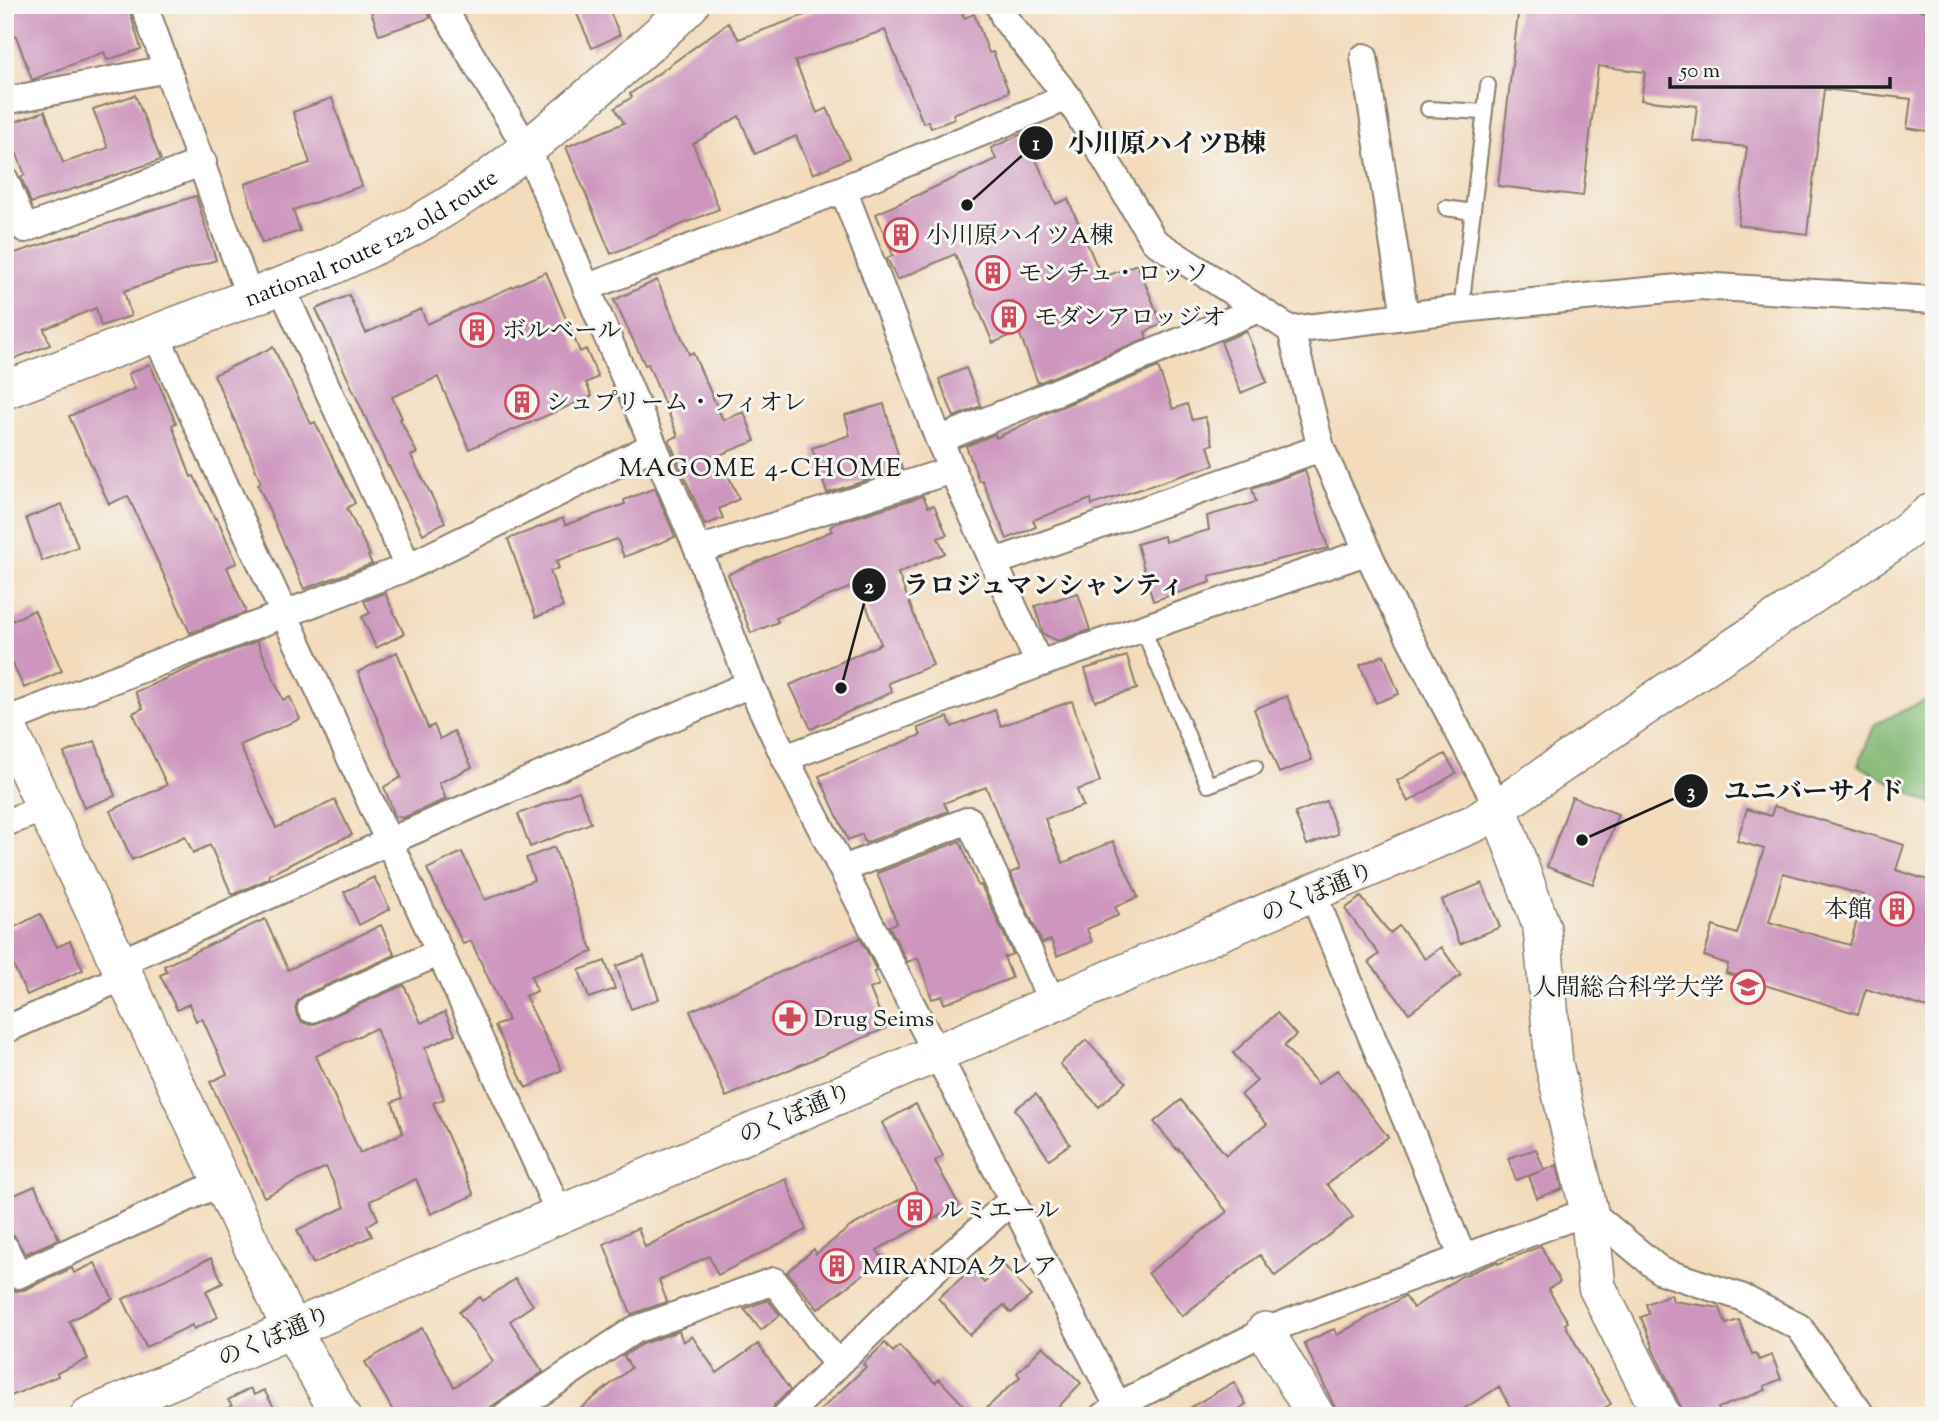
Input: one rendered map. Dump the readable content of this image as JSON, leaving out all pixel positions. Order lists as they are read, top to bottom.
{
  "streets": {
    "street": ["national route 122 old route", "のくぼ通り"]
  },
  "districts": ["MAGOME 4-CHOME"],
  "places": {
    "other": ["小川原ハイツB棟", "ラロジュマンシャンティ", "ユニバーサイド"],
    "building": [
      "小川原ハイツA棟",
      "モンチュ・ロッソ",
      "モダンアロッジオ",
      "ボルベール",
      "シュプリーム・フィオレ",
      "本館",
      "ルミエール",
      "MIRANDAクレア"
    ],
    "school or university": ["人間総合科学大学"],
    "pharmacy": ["Drug Seims"]
  },
  "scale_bar": "50 m"
}
